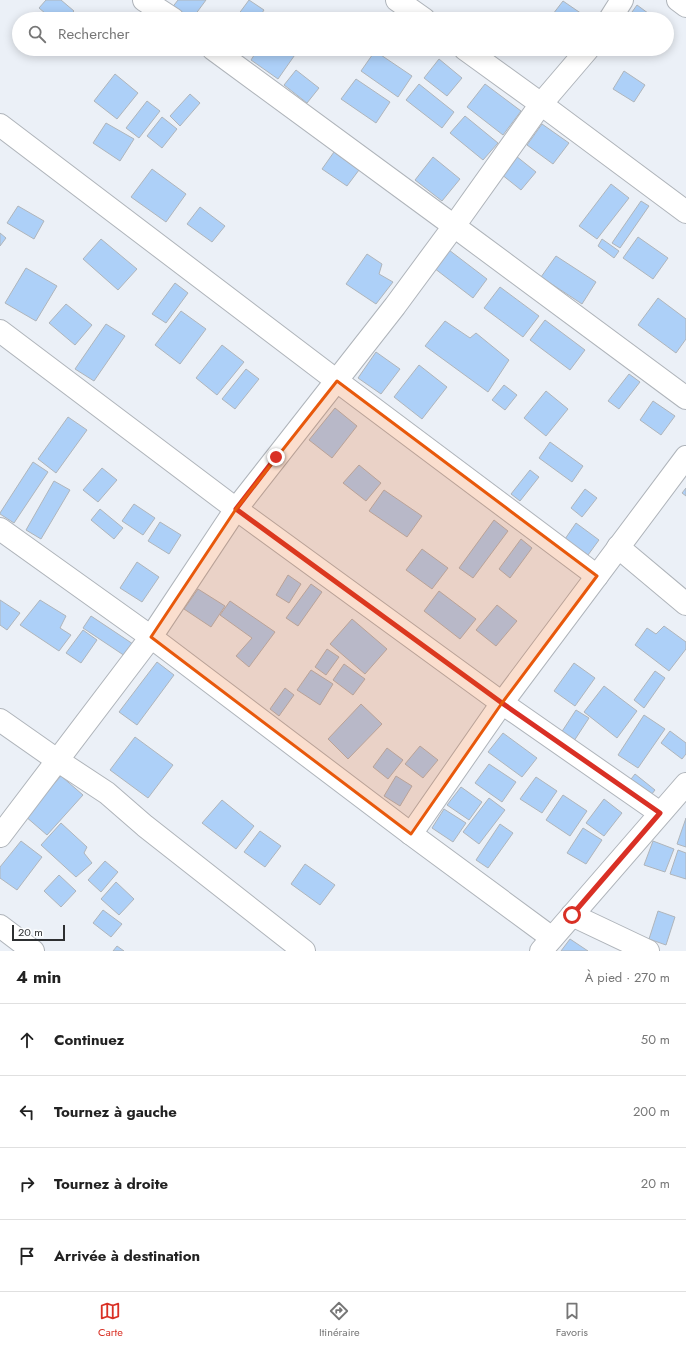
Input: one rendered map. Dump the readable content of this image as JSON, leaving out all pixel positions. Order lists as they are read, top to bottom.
{
  "scale_bar": "20 m",
  "page": {
    "search": "Rechercher",
    "scale": "20 m",
    "heading": ["4 min", "À pied · 270 m"],
    "list": [
      ["Continuez", "50 m"],
      ["Tournez à gauche", "200 m"],
      ["Tournez à droite", "20 m"],
      "Arrivée à destination"
    ],
    "nav": ["Carte", "Itinéraire", "Favoris"]
  }
}
